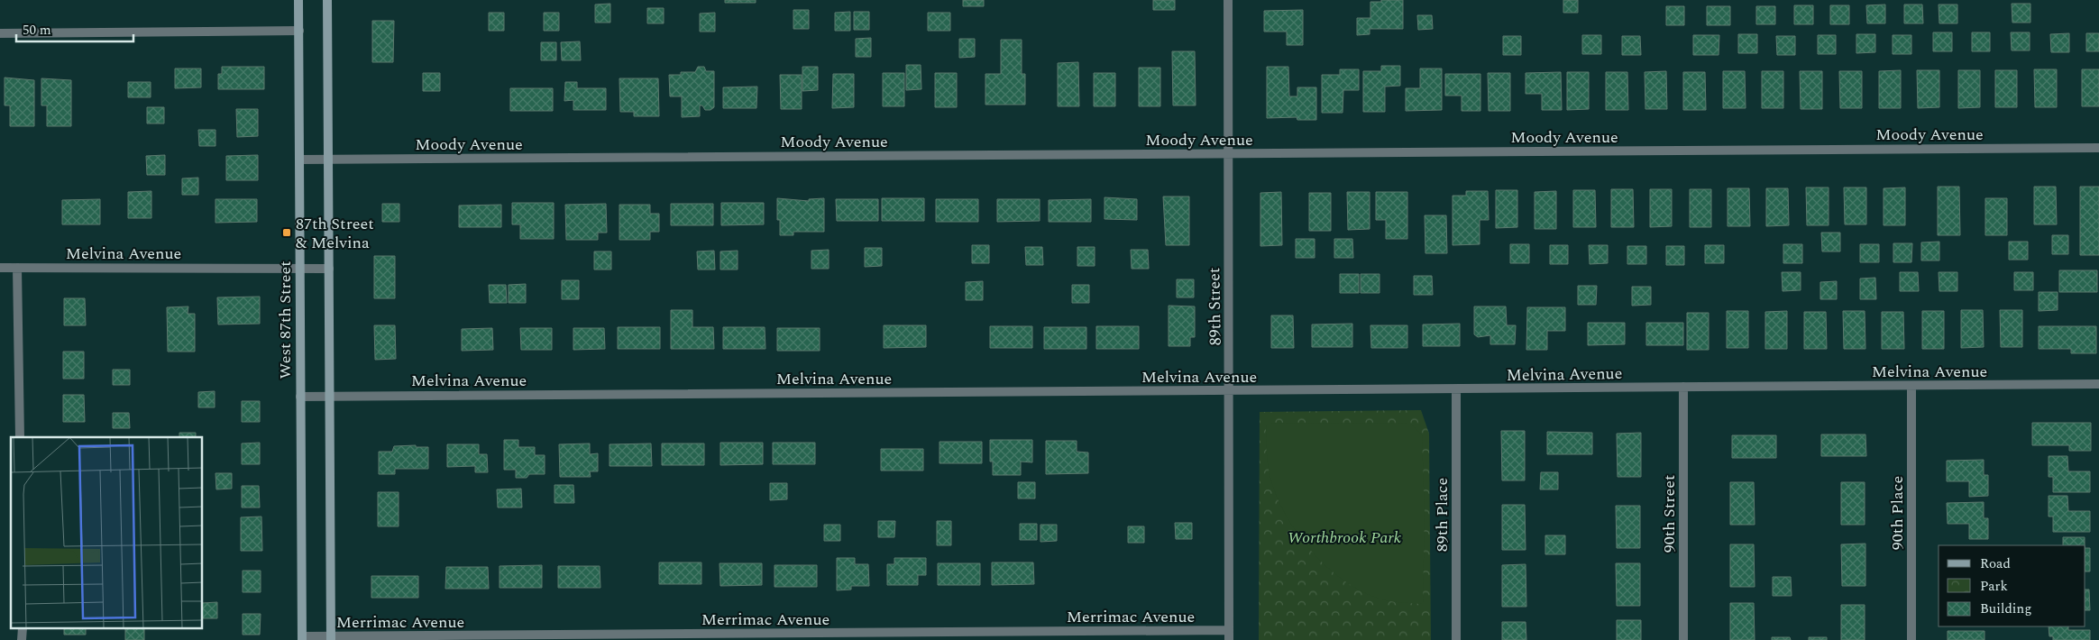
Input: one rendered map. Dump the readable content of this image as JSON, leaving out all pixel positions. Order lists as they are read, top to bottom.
{
  "streets": {
    "main road": ["West 87th Street"],
    "street": [
      "Moody Avenue",
      "Melvina Avenue",
      "89th Street",
      "90th Place",
      "90th Street",
      "89th Place",
      "Merrimac Avenue"
    ]
  },
  "crossings": [
    ["Moody Avenue", "89th Street"],
    ["Moody Avenue", "West 87th Street"],
    ["Melvina Avenue", "89th Street"],
    ["Melvina Avenue", "West 87th Street"],
    ["Melvina Avenue", "90th Place"],
    ["Melvina Avenue", "90th Street"],
    ["Melvina Avenue", "89th Place"],
    ["89th Street", "Merrimac Avenue"],
    ["West 87th Street", "Merrimac Avenue"]
  ],
  "parks": ["Worthbrook Park"],
  "places": {
    "transit": ["87th Street & Melvina"]
  },
  "legend": ["Road", "Park", "Building"],
  "scale_bar": "50 m"
}
